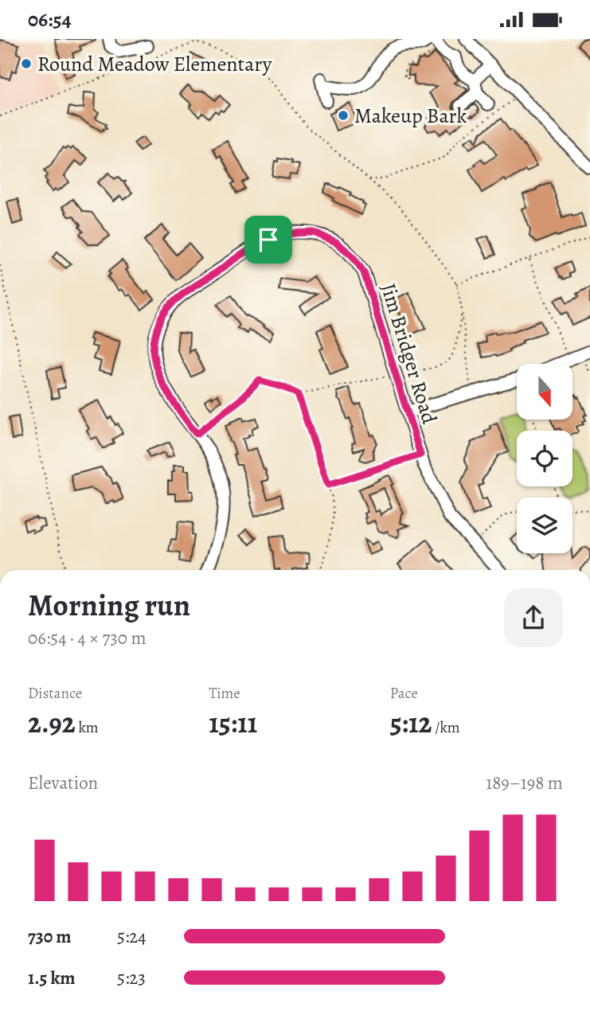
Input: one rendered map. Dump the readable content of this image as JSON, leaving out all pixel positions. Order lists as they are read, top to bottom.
{
  "streets": {
    "street": ["Jim Bridger Road"]
  },
  "places": ["Round Meadow Elementary", "Makeup Bark"],
  "north": "bottom",
  "page": {
    "status": "06:54",
    "heading": ["Morning run", "06:54 · 4 × 730 m"],
    "stats": [
      ["Distance", "2.92 km"],
      ["Time", "15:11"],
      ["Pace", "5:12 /km"]
    ],
    "chart": ["Elevation", "189–198 m"],
    "list": [
      {
        "name": "730 m",
        "note": "5:24"
      },
      {
        "name": "1.5 km",
        "note": "5:23"
      }
    ]
  }
}
